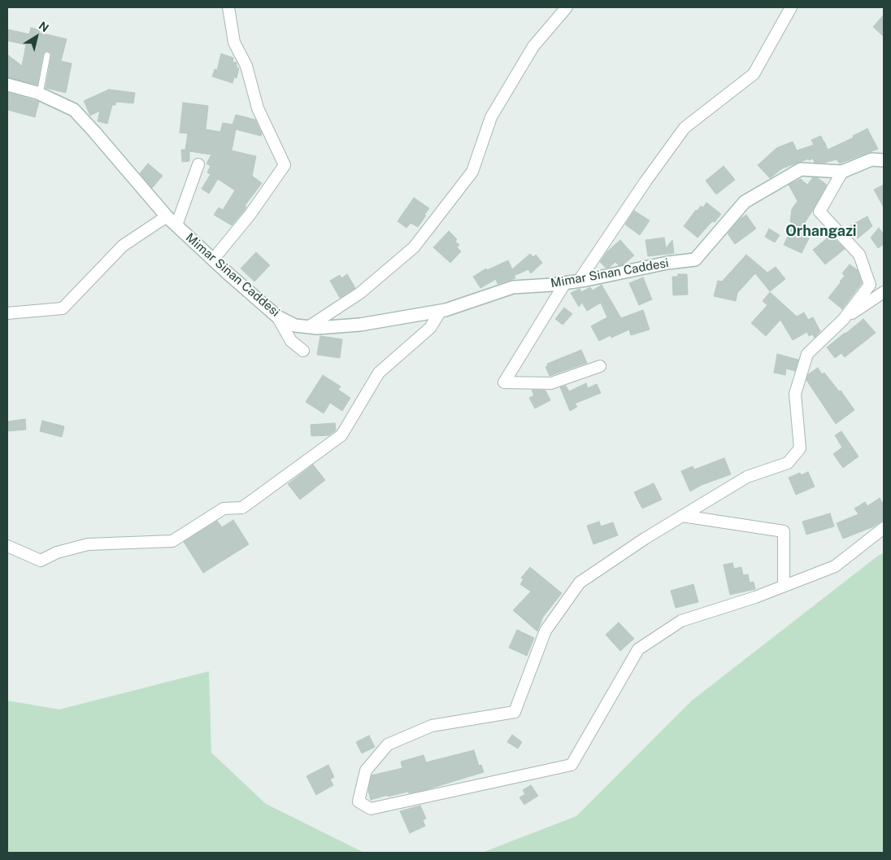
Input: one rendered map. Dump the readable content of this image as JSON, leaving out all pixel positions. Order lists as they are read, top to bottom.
{
  "streets": {
    "street": ["Mimar Sinan Caddesi"]
  },
  "districts": ["Orhangazi"],
  "north": "top right"
}
